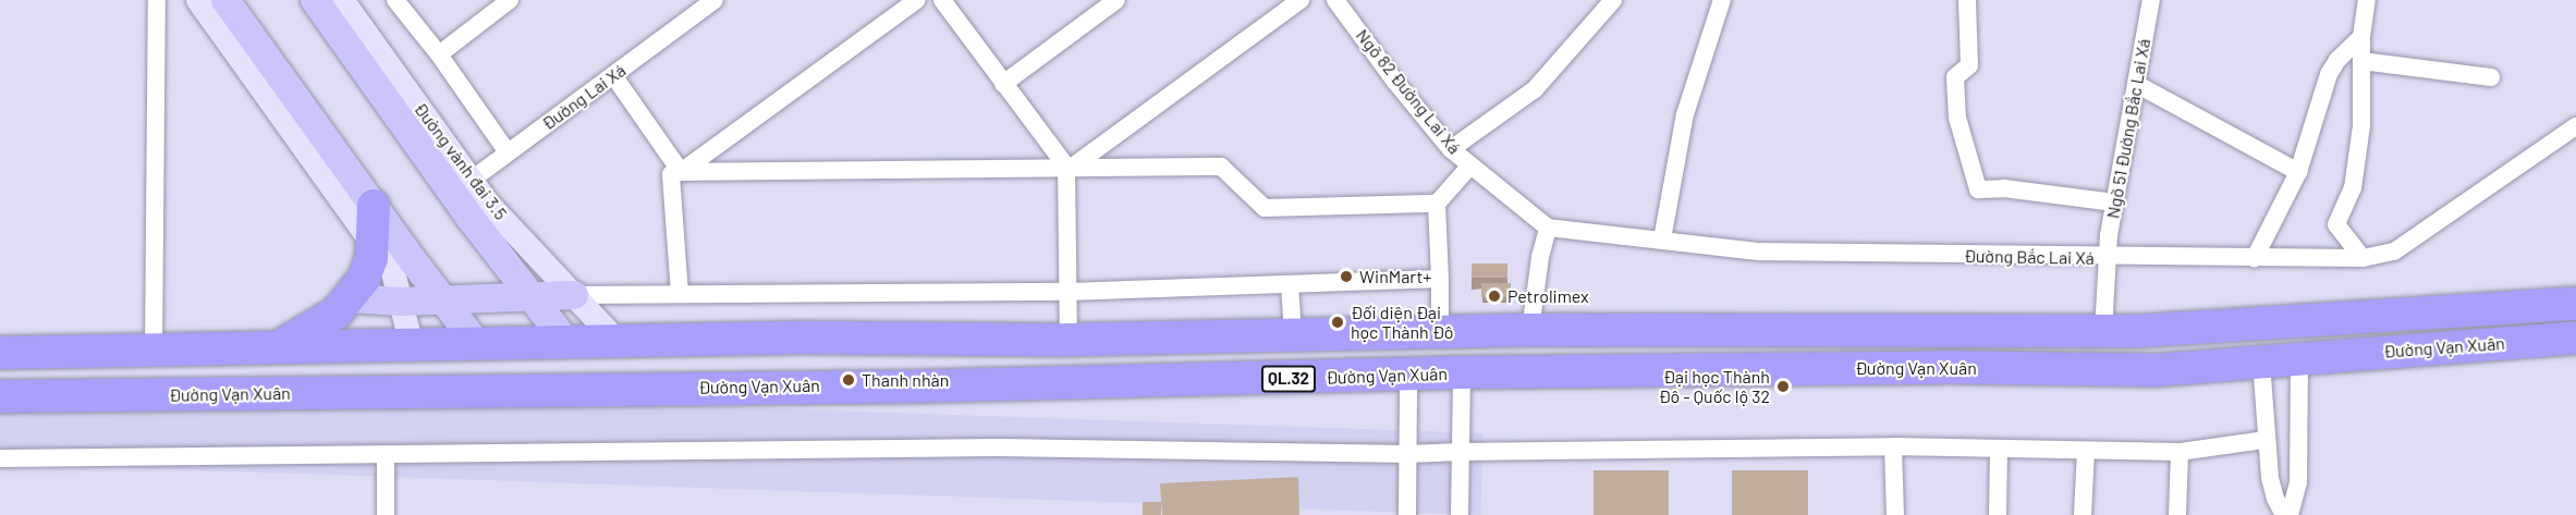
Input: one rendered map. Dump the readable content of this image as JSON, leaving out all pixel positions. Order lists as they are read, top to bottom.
{
  "streets": {
    "highway": ["Đường Vạn Xuân", "QL.32"],
    "main road": ["Đường vành đai 3.5"],
    "street": [
      "Ngõ 82 Đường Lai Xá",
      "Đường Lai Xá",
      "Ngõ 51 Đường Bắc Lai Xá",
      "Đường Bắc Lai Xá"
    ]
  },
  "crossings": [
    ["Ngõ 82 Đường Lai Xá", "Đường Bắc Lai Xá"],
    ["Đường Lai Xá", "Đường vành đai 3.5"],
    ["Ngõ 51 Đường Bắc Lai Xá", "Đường Bắc Lai Xá"],
    ["Ngõ 51 Đường Bắc Lai Xá", "Đường Vạn Xuân"],
    ["Đường vành đai 3.5", "Đường Vạn Xuân"]
  ],
  "places": [
    "WinMart+",
    "Petrolimex",
    "Đối diện Đại học Thành Đô",
    "Thanh nhàn",
    "Đại học Thành Đô - Quốc lộ 32"
  ]
}
